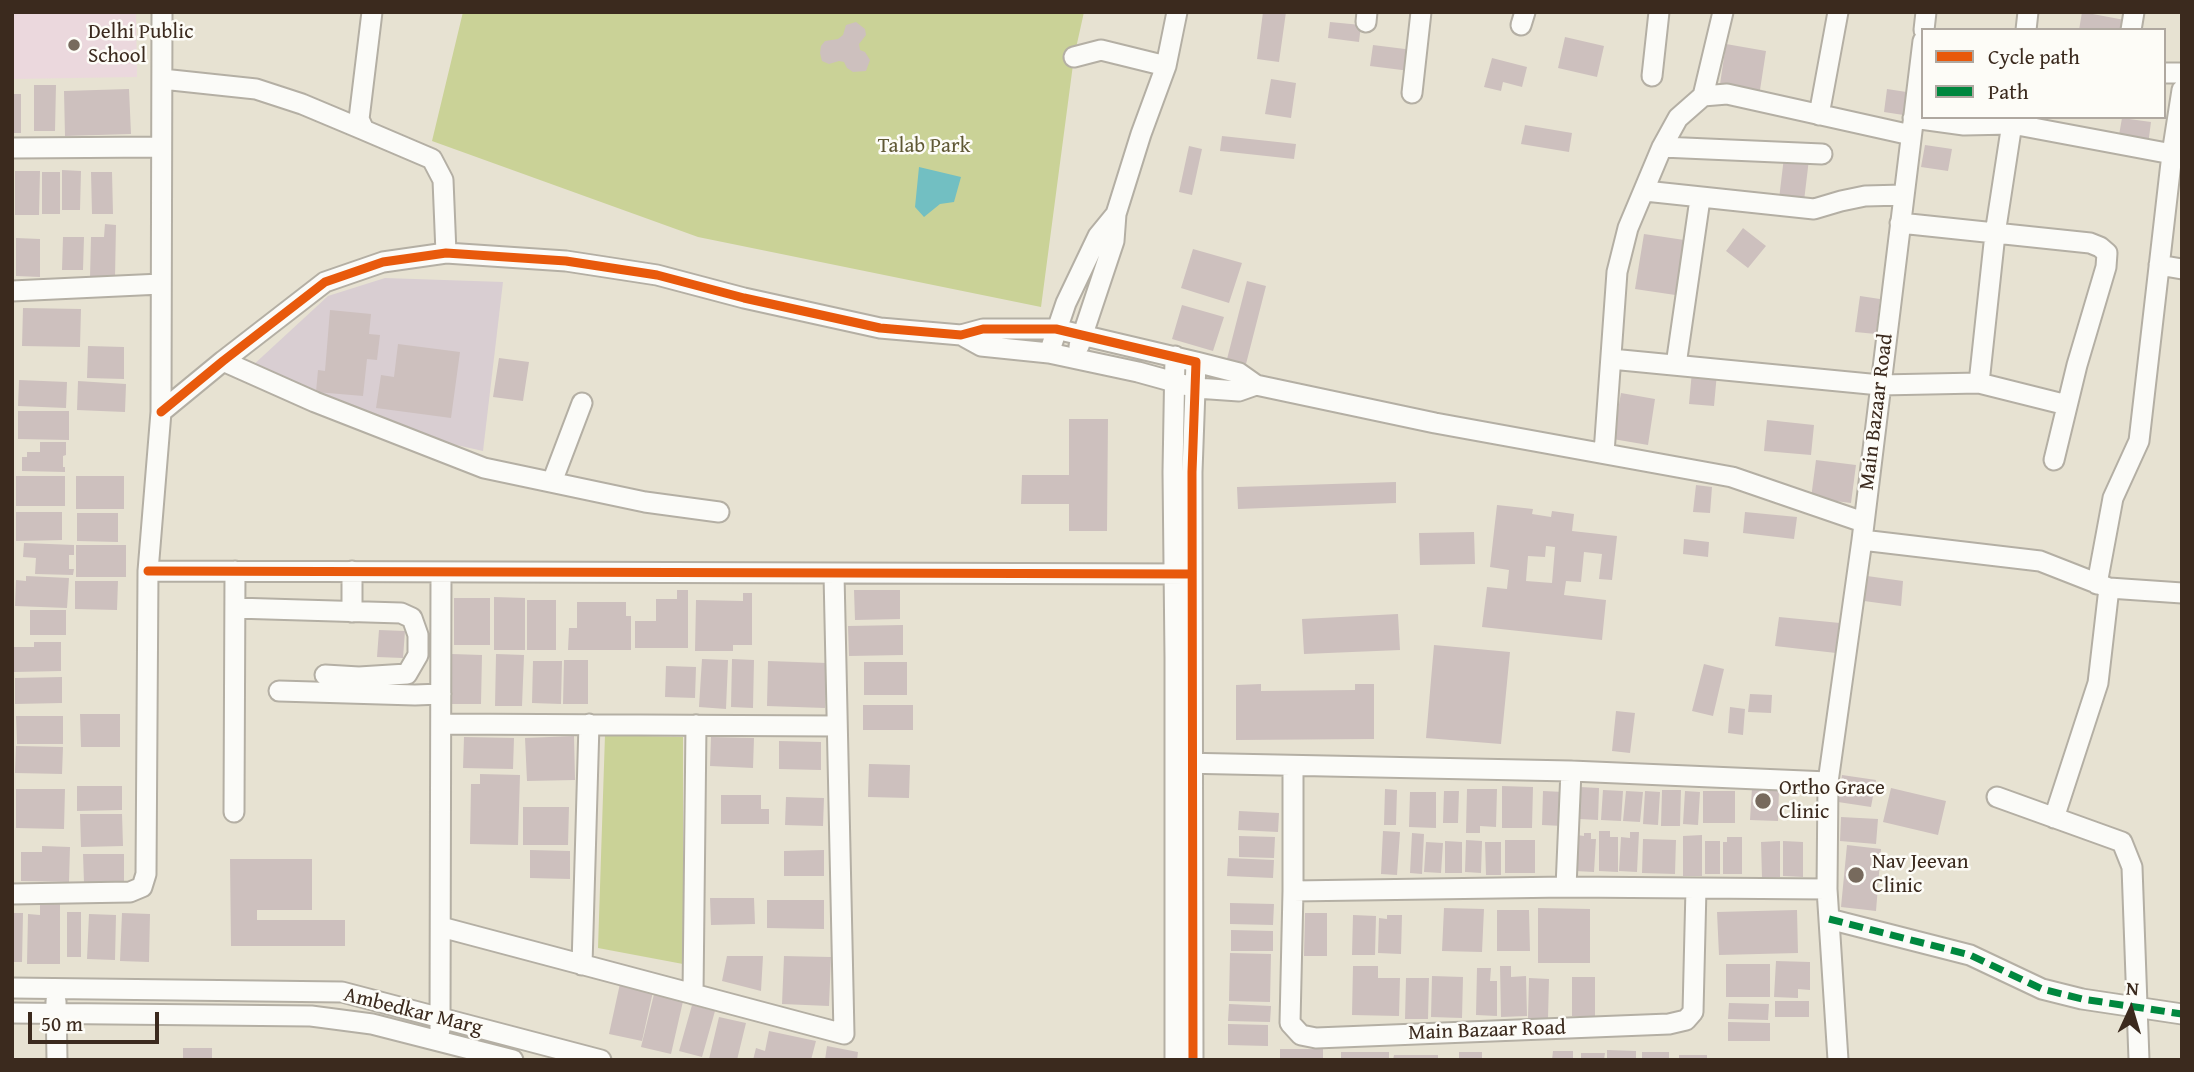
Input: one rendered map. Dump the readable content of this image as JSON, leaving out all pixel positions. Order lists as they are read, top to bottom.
{
  "streets": {
    "street": ["Main Bazaar Road", "Ambedkar Marg"]
  },
  "parks": ["Talab Park"],
  "places": ["Delhi Public School", "Ortho Grace Clinic", "Nav Jeevan Clinic"],
  "legend": ["Cycle path", "Path"],
  "scale_bar": "50 m",
  "north": "top"
}
